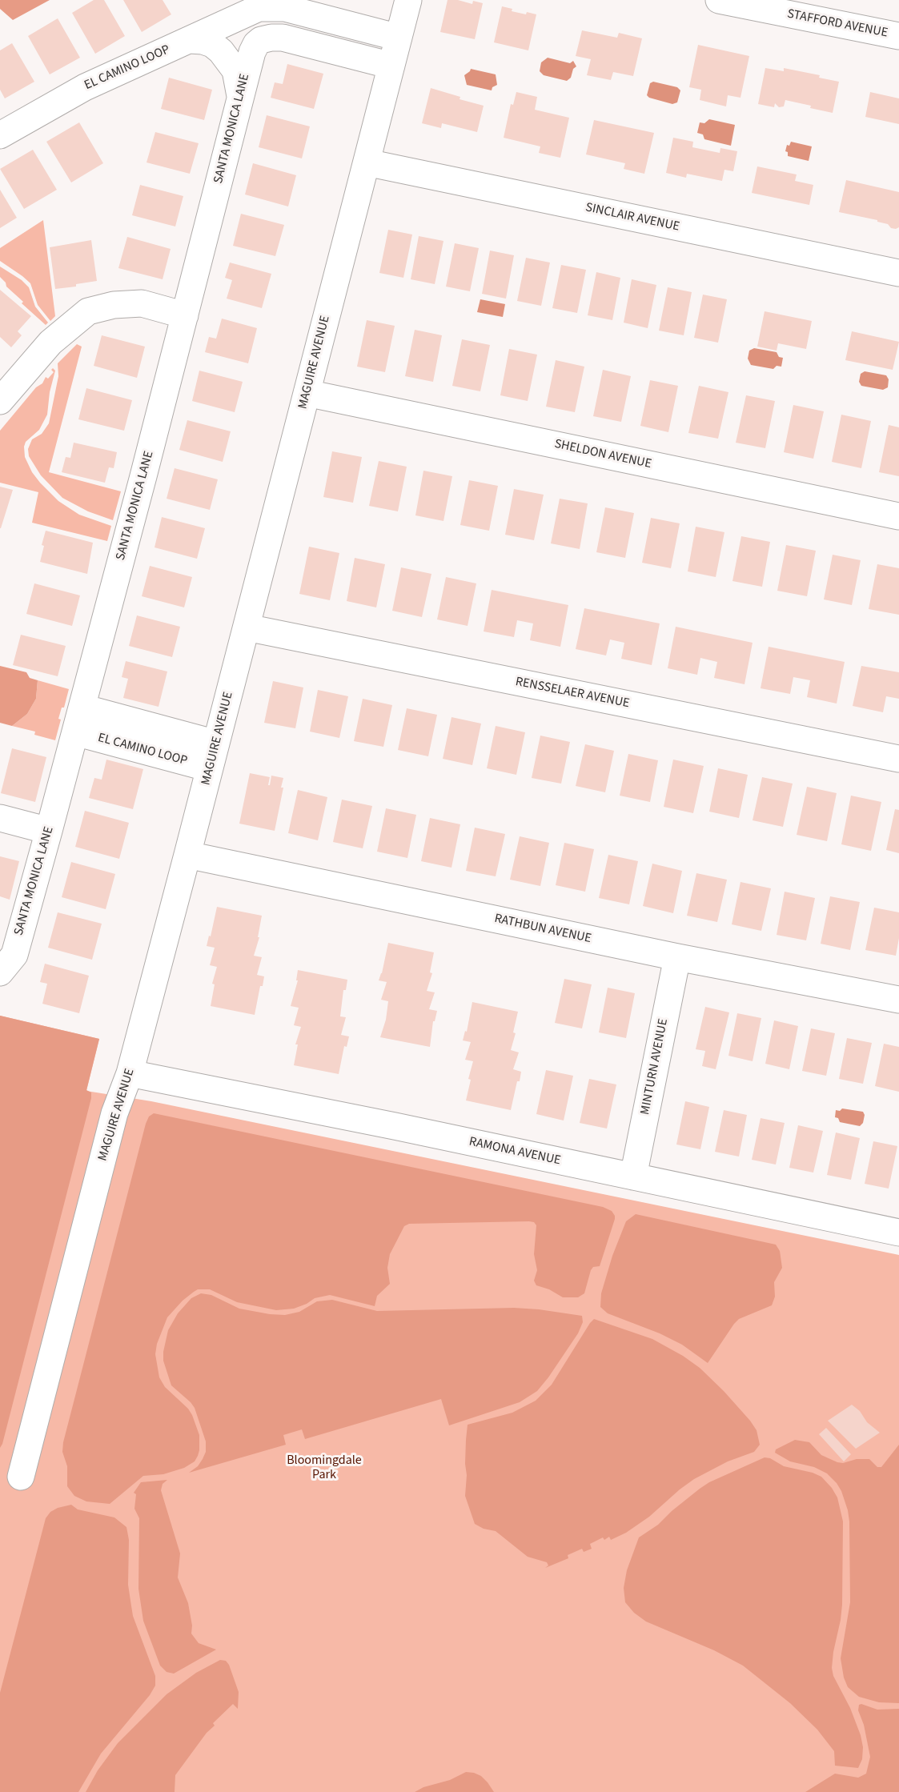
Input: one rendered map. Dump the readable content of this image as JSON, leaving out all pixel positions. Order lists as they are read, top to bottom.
{
  "streets": {
    "street": [
      "STAFFORD AVENUE",
      "EL CAMINO LOOP",
      "SANTA MONICA LANE",
      "SINCLAIR AVENUE",
      "MAGUIRE AVENUE",
      "SHELDON AVENUE",
      "RENSSELAER AVENUE",
      "RATHBUN AVENUE",
      "MINTURN AVENUE",
      "RAMONA AVENUE"
    ]
  },
  "crossings": [
    ["EL CAMINO LOOP", "SANTA MONICA LANE"],
    ["EL CAMINO LOOP", "MAGUIRE AVENUE"],
    ["SINCLAIR AVENUE", "MAGUIRE AVENUE"],
    ["MAGUIRE AVENUE", "SHELDON AVENUE"],
    ["MAGUIRE AVENUE", "RENSSELAER AVENUE"],
    ["MAGUIRE AVENUE", "RATHBUN AVENUE"],
    ["MAGUIRE AVENUE", "RAMONA AVENUE"],
    ["RATHBUN AVENUE", "MINTURN AVENUE"],
    ["MINTURN AVENUE", "RAMONA AVENUE"]
  ],
  "parks": ["Bloomingdale Park"]
}
